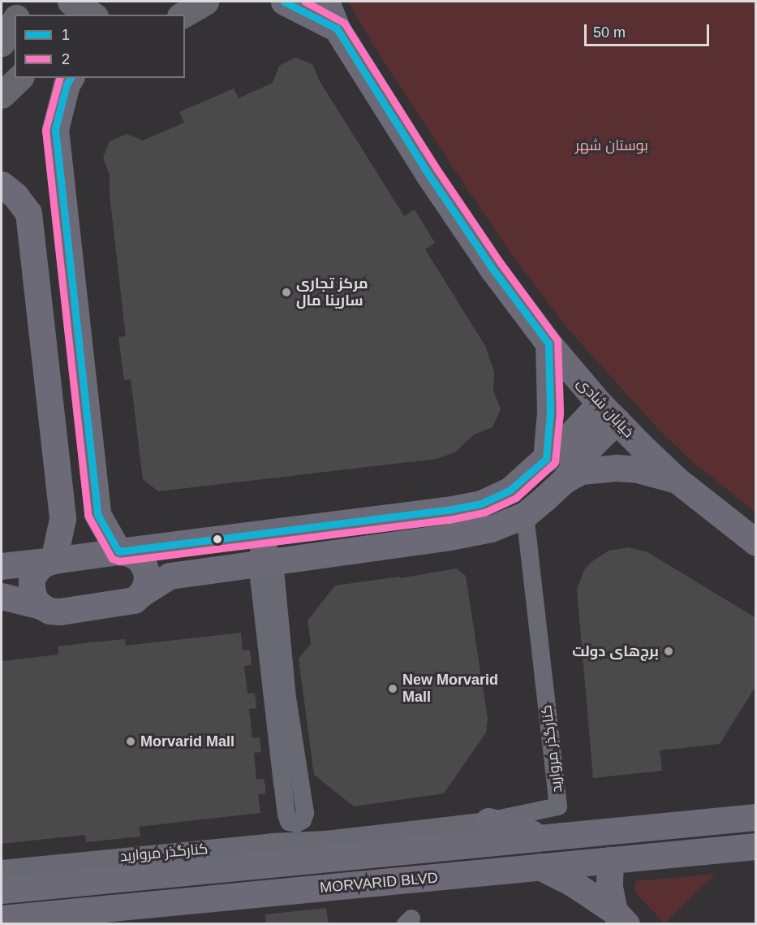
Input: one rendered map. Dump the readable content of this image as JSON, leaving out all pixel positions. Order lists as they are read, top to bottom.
{
  "streets": {
    "street": ["خیابان شادی", "کنارگذر مروارید", "MORVARID BLVD"]
  },
  "parks": ["بوستان شهر"],
  "places": [
    "مرکز تجاری سارینا مال",
    "برج‌های دولت",
    "New Morvarid Mall",
    "Morvarid Mall"
  ],
  "lines": ["transit line 1", "transit line 2"],
  "legend": ["1", "2"],
  "scale_bar": "50 m"
}
